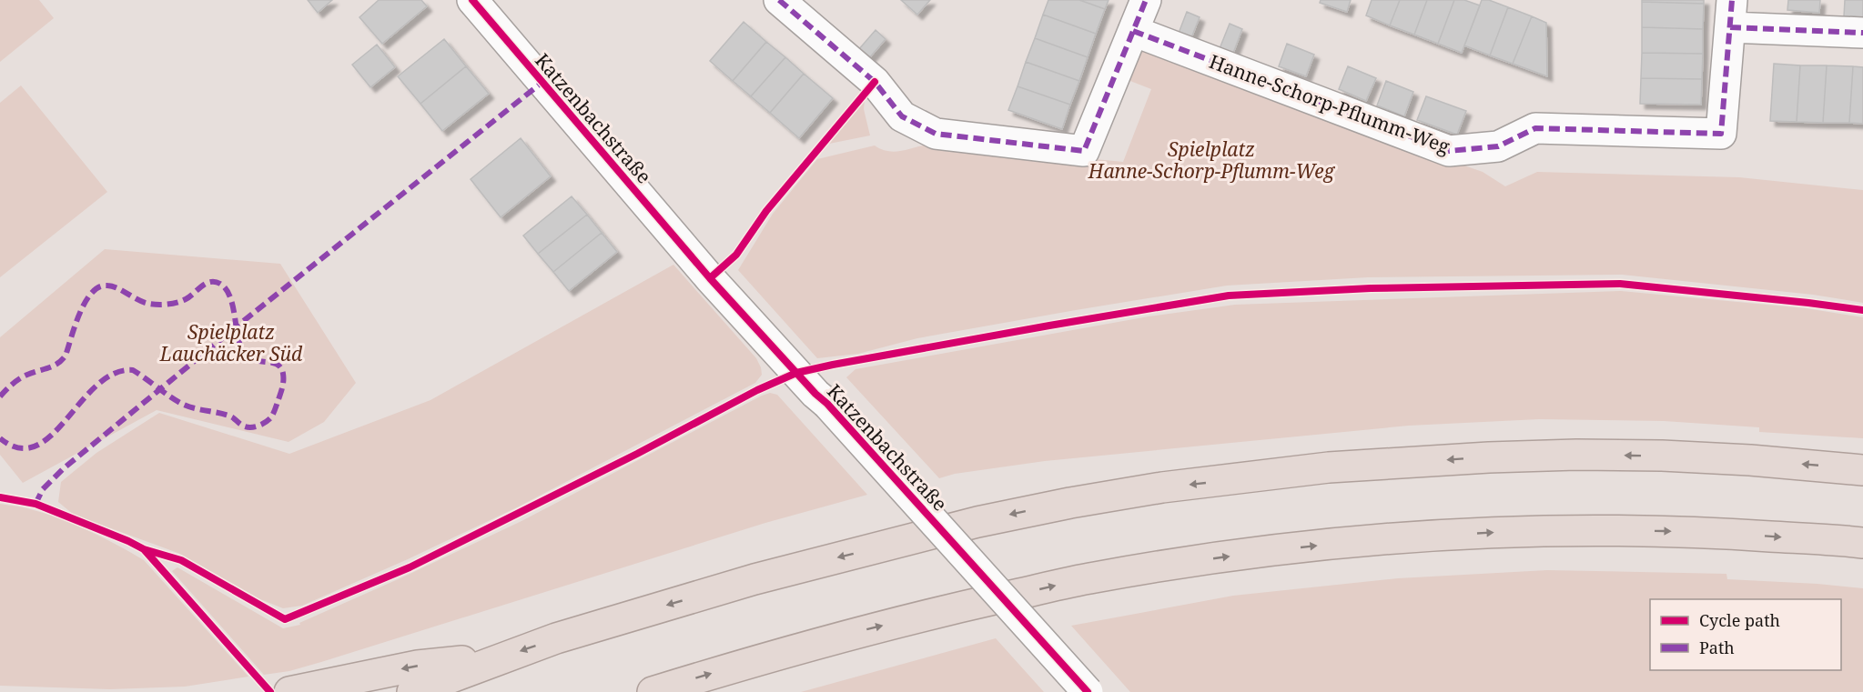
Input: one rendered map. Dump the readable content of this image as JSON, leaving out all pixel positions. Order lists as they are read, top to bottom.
{
  "streets": {
    "street": ["Hanne-Schorp-Pflumm-Weg", "Katzenbachstraße"]
  },
  "parks": ["Spielplatz Hanne-Schorp-Pflumm-Weg", "Spielplatz Lauchäcker Süd"],
  "legend": ["Cycle path", "Path"]
}
